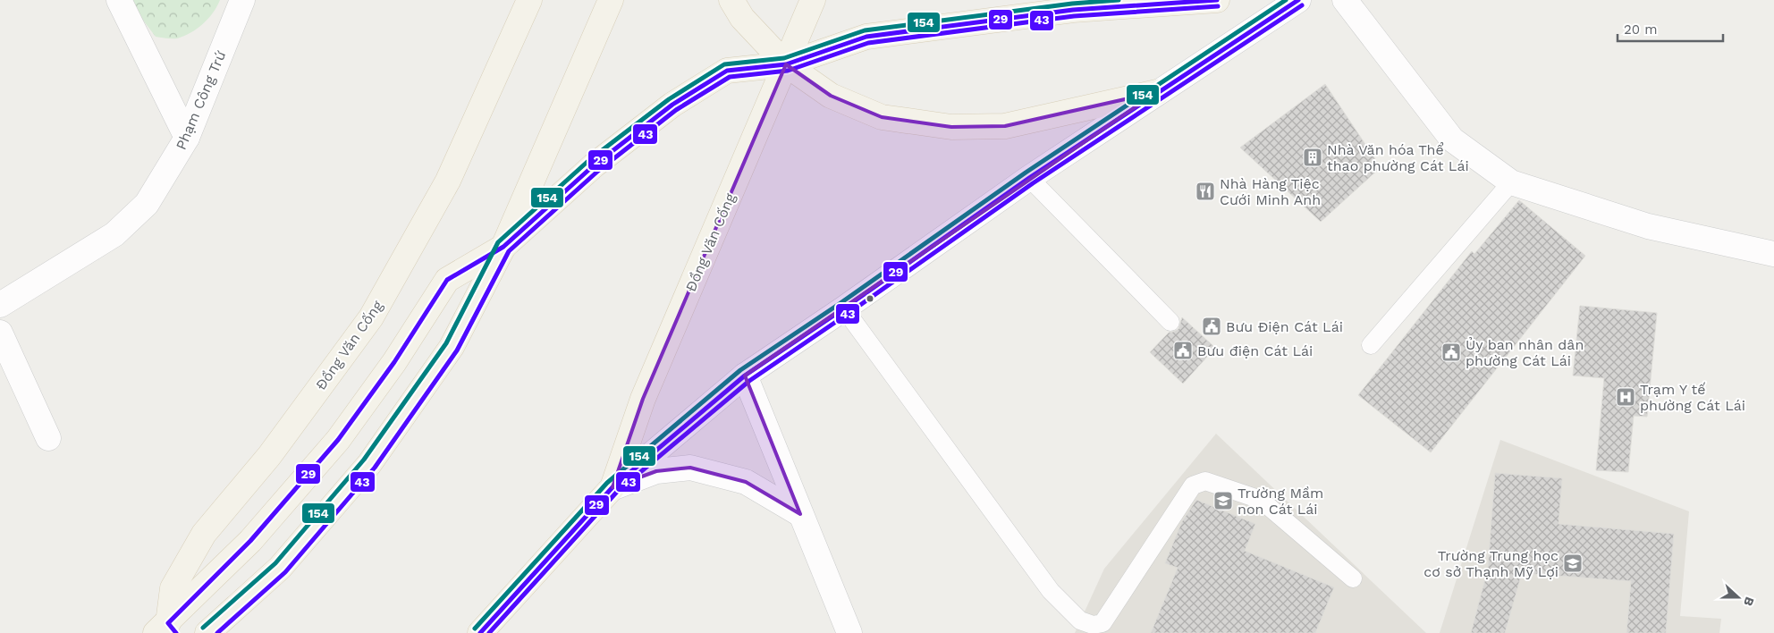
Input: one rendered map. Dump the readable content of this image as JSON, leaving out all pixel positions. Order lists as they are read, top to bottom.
{
  "streets": {
    "main road": ["Đồng Văn Cống"],
    "street": ["Phạm Công Trứ"]
  },
  "places": {
    "building": ["Nhà Văn hóa Thể thao phường Cát Lái"],
    "restaurant": ["Nhà Hàng Tiệc Cưới Minh Anh"],
    "public building": ["Bưu Điện Cát Lái", "Bưu điện Cát Lái", "Ủy ban nhân dân phường Cát Lái"],
    "hospital": ["Trạm Y tế phường Cát Lái"],
    "school or university": ["Trường Mầm non Cát Lái", "Trường Trung học cơ sở Thạnh Mỹ Lợi"]
  },
  "lines": ["transit line 29", "transit line 154", "transit line 43"],
  "scale_bar": "20 m",
  "north": "right"
}
